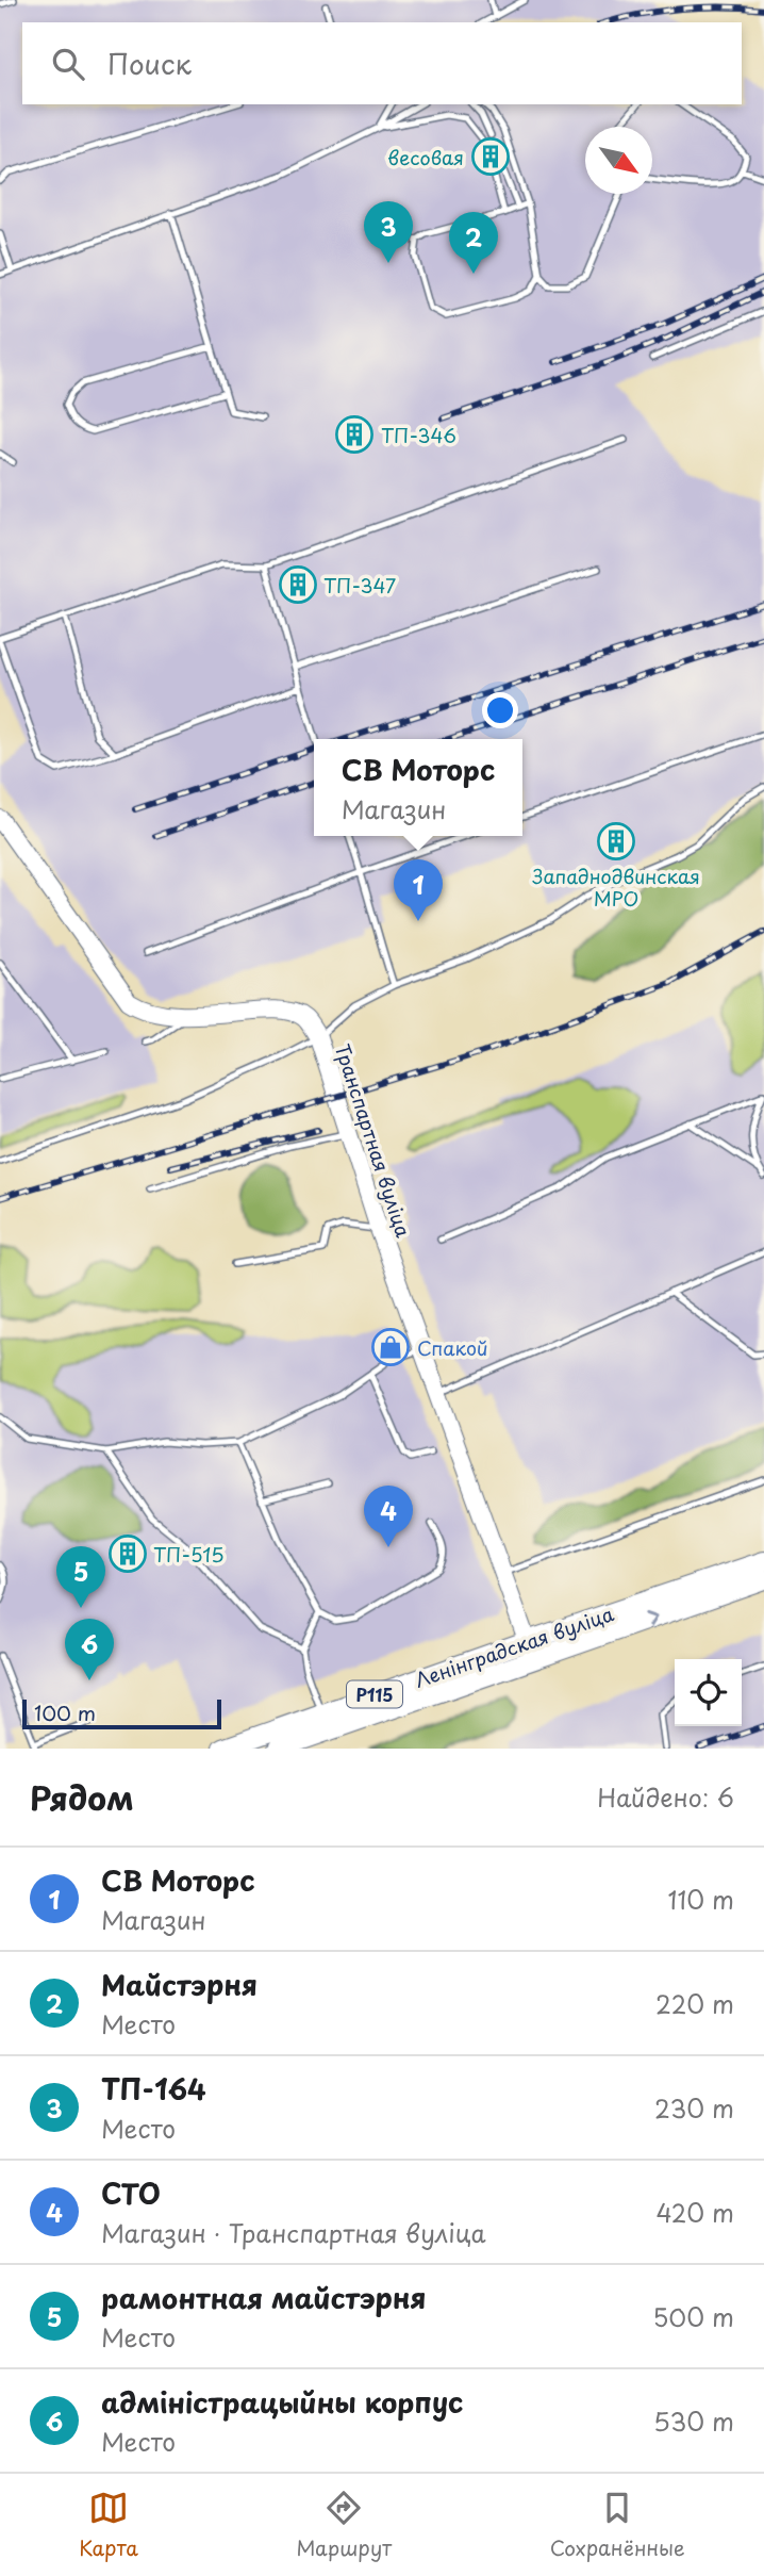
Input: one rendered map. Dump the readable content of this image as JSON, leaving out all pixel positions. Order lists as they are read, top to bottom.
{
  "streets": {
    "main road": ["Транспартная вуліца", "Ленінградская вуліца", "Р115"]
  },
  "crossings": [
    ["Транспартная вуліца", "Ленінградская вуліца"]
  ],
  "places": {
    "building": [
      "весовая",
      "ТП-346",
      "ТП-347",
      "Западнодвинская МРО",
      "ТП-515"
    ],
    "shop": ["Спакой"]
  },
  "scale_bar": "100 m",
  "north": "bottom right",
  "page": {
    "search": "Поиск",
    "pins": [
      "3",
      "2",
      "1",
      "4",
      "5",
      "6"
    ],
    "popup": ["СВ Моторс", "Магазин"],
    "scale": "100 m",
    "heading": ["Рядом", "Найдено: 6"],
    "list": [
      {
        "mark": "1",
        "name": "СВ Моторс",
        "note": "Магазин",
        "value": "110 m"
      },
      {
        "mark": "2",
        "name": "Майстэрня",
        "note": "Место",
        "value": "220 m"
      },
      {
        "mark": "3",
        "name": "ТП-164",
        "note": "Место",
        "value": "230 m"
      },
      {
        "mark": "4",
        "name": "СТО",
        "note": "Магазин · Транспартная вуліца",
        "value": "420 m"
      },
      {
        "mark": "5",
        "name": "рамонтная майстэрня",
        "note": "Место",
        "value": "500 m"
      },
      {
        "mark": "6",
        "name": "адміністрацыйны корпус",
        "note": "Место",
        "value": "530 m"
      }
    ],
    "nav": ["Карта", "Маршрут", "Сохранённые"]
  }
}
